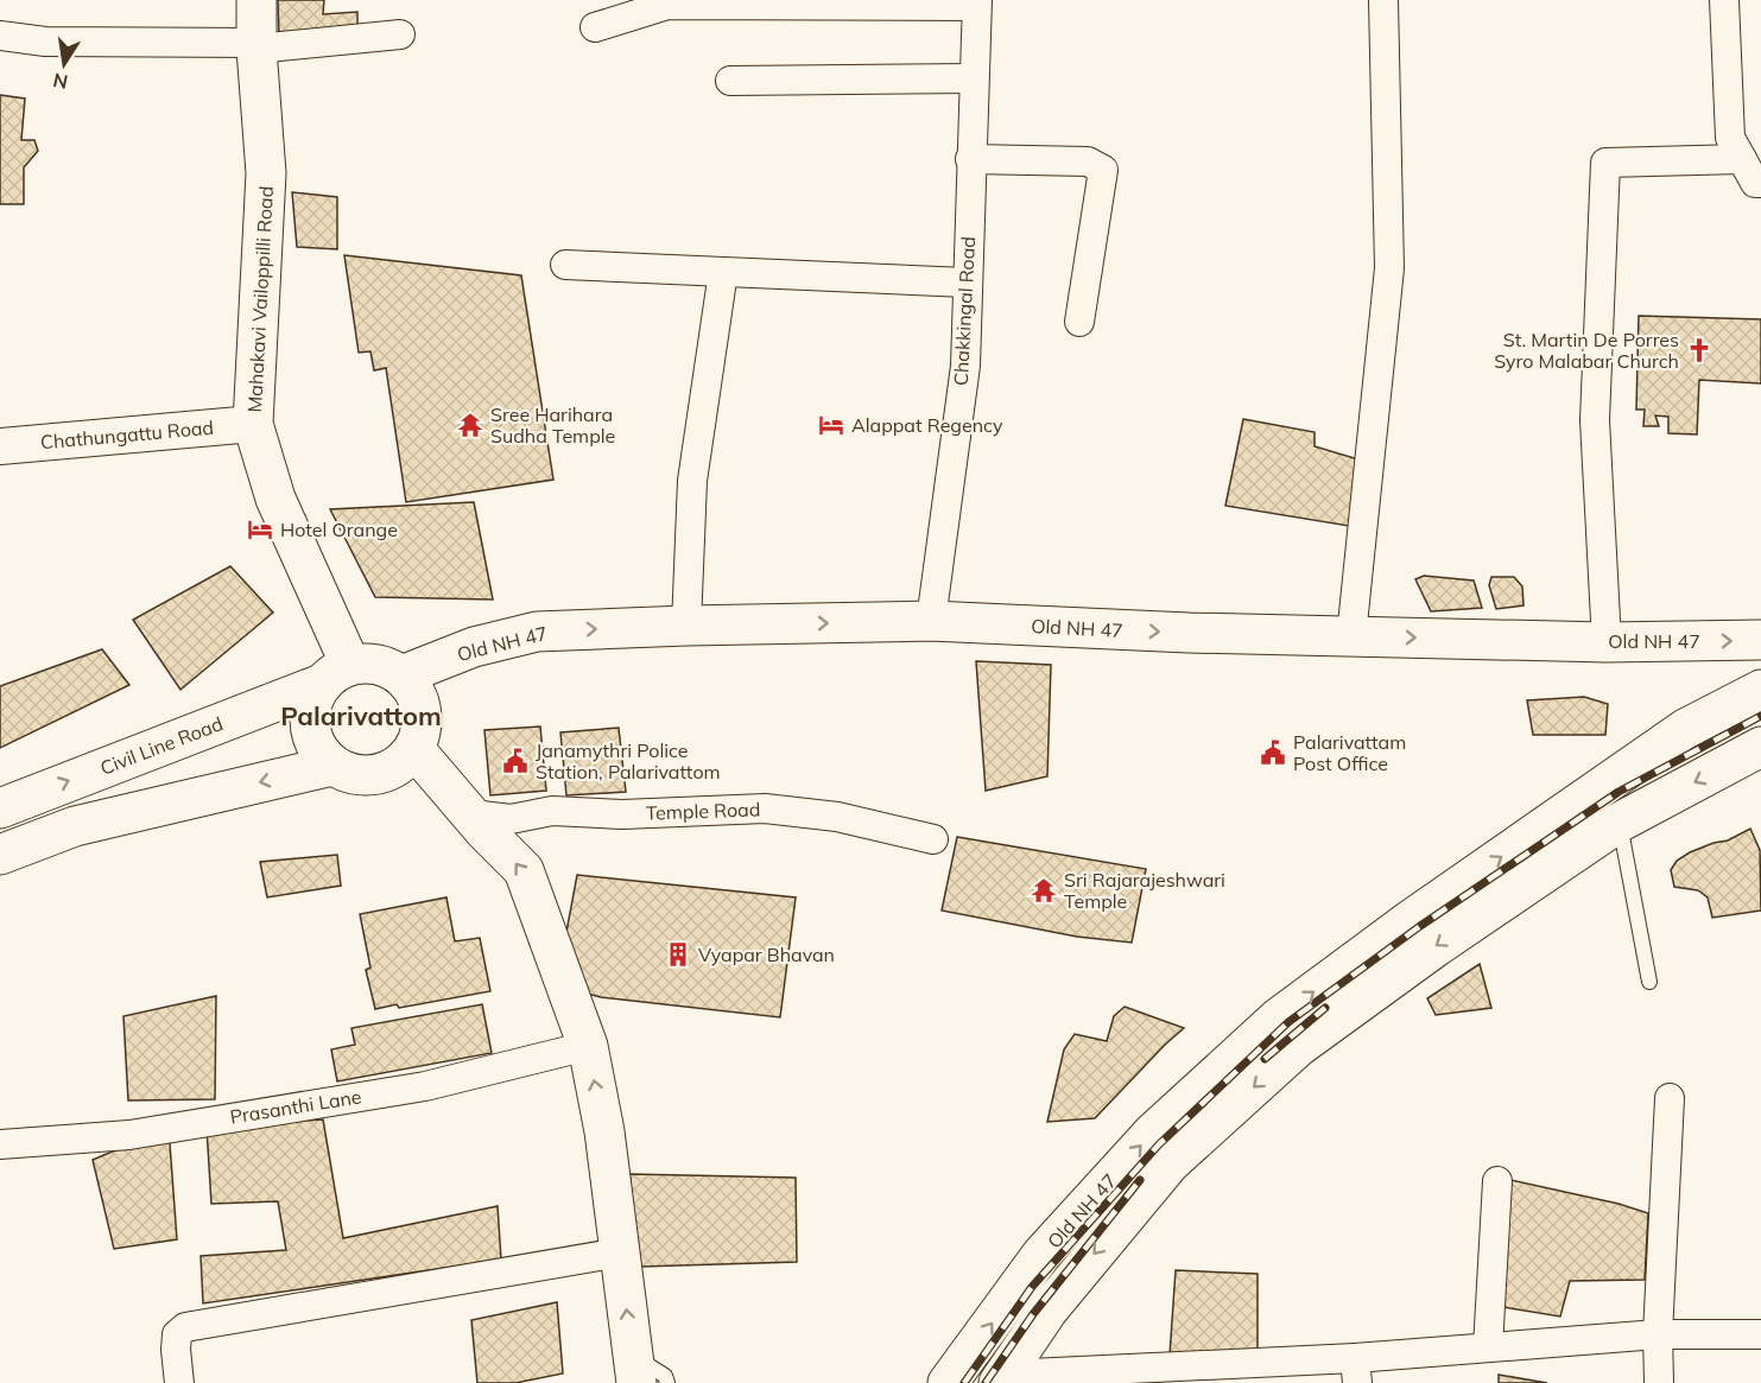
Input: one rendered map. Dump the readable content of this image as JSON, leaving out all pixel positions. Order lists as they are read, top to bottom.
{
  "streets": {
    "main road": ["Mahakavi Vailoppilli Road", "Old NH 47", "Civil Line Road"],
    "street": [
      "Chakkingal Road",
      "Chathungattu Road",
      "Temple Road",
      "Prasanthi Lane"
    ]
  },
  "crossings": [
    ["Mahakavi Vailoppilli Road", "Chathungattu Road"],
    ["Mahakavi Vailoppilli Road", "Old NH 47"],
    ["Mahakavi Vailoppilli Road", "Civil Line Road"],
    ["Chakkingal Road", "Old NH 47"],
    ["Old NH 47", "Civil Line Road"]
  ],
  "districts": ["Palarivattom"],
  "places": {
    "church": ["St. Martin De Porres Syro Malabar Church"],
    "temple": ["Sree Harihara Sudha Temple", "Sri Rajarajeshwari Temple"],
    "hotel": ["Alappat Regency", "Hotel Orange"],
    "public building": ["Palarivattam Post Office", "Janamythri Police Station, Palarivattom"],
    "building": ["Vyapar Bhavan"]
  },
  "north": "bottom"
}
